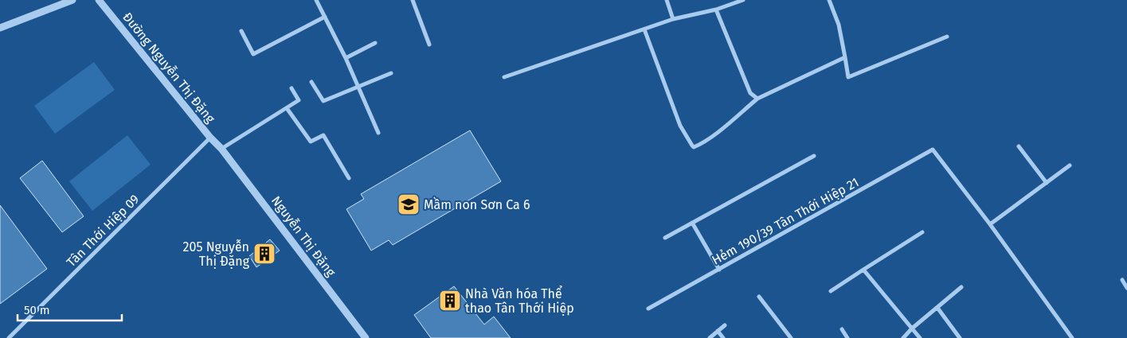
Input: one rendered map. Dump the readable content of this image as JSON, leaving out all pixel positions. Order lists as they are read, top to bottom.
{
  "streets": {
    "street": [
      "Đường Nguyễn Thị Đặng",
      "Hẻm 190/39 Tân Thới Hiệp 21",
      "Tân Thới Hiệp 09",
      "Nguyễn Thị Đặng"
    ]
  },
  "crossings": [
    ["Đường Nguyễn Thị Đặng", "Tân Thới Hiệp 09"],
    ["Đường Nguyễn Thị Đặng", "Nguyễn Thị Đặng"]
  ],
  "places": {
    "school or university": ["Mầm non Sơn Ca 6"],
    "building": ["205 Nguyễn Thị Đặng", "Nhà Văn hóa Thể thao Tân Thới Hiệp"]
  },
  "scale_bar": "50 m"
}
